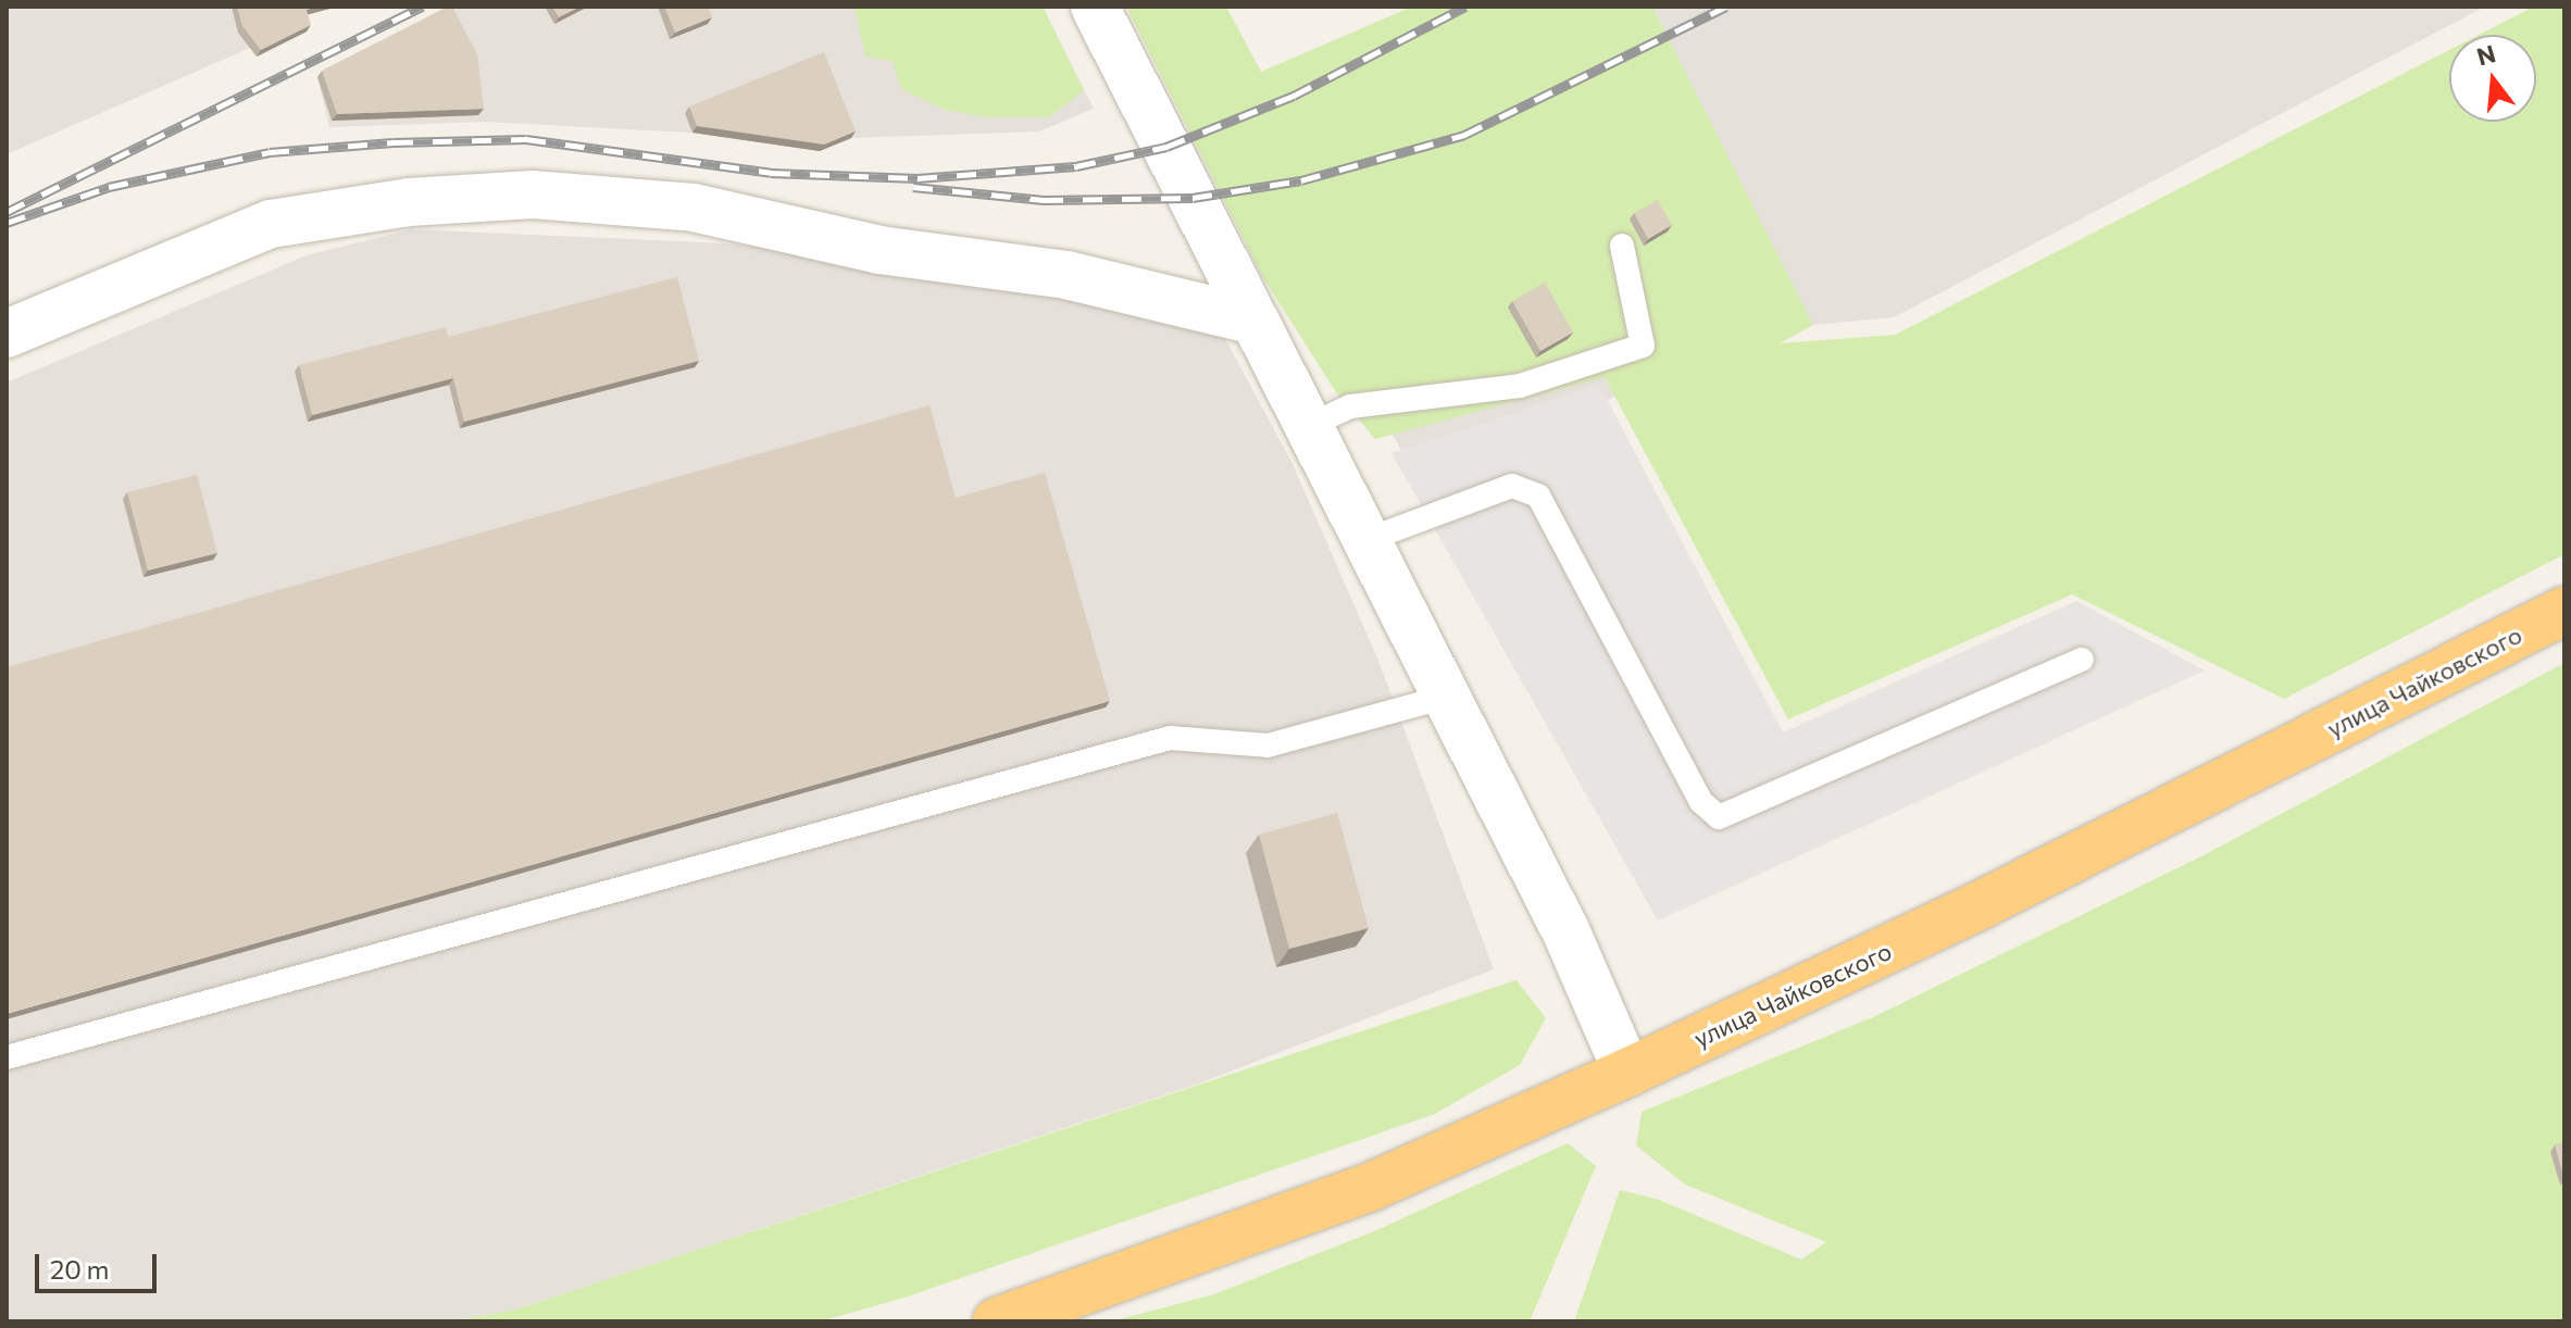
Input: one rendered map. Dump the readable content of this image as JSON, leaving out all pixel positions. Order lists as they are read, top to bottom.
{
  "streets": {
    "highway": ["улица Чайковского"]
  },
  "scale_bar": "20 m",
  "north": "top"
}
